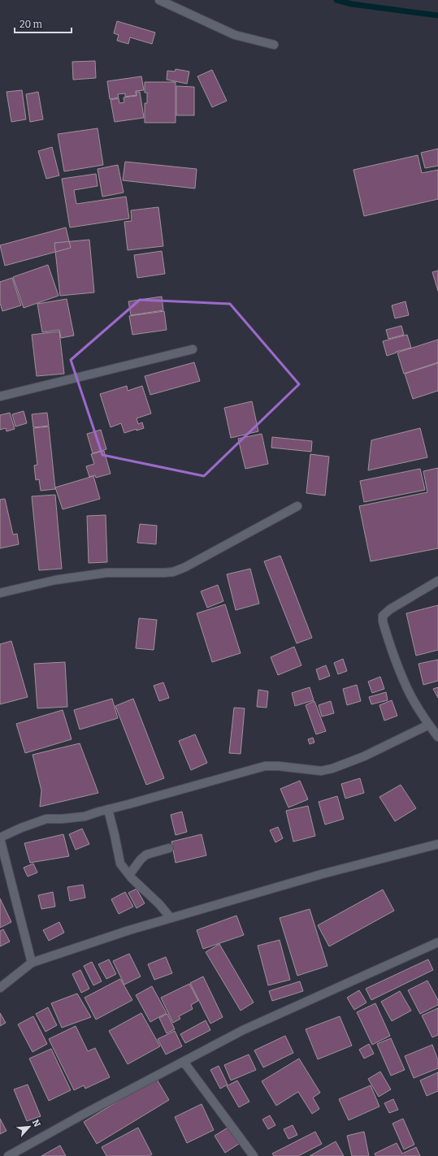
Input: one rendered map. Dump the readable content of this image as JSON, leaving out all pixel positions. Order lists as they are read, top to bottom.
{
  "scale_bar": "20 m",
  "north": "top right"
}
